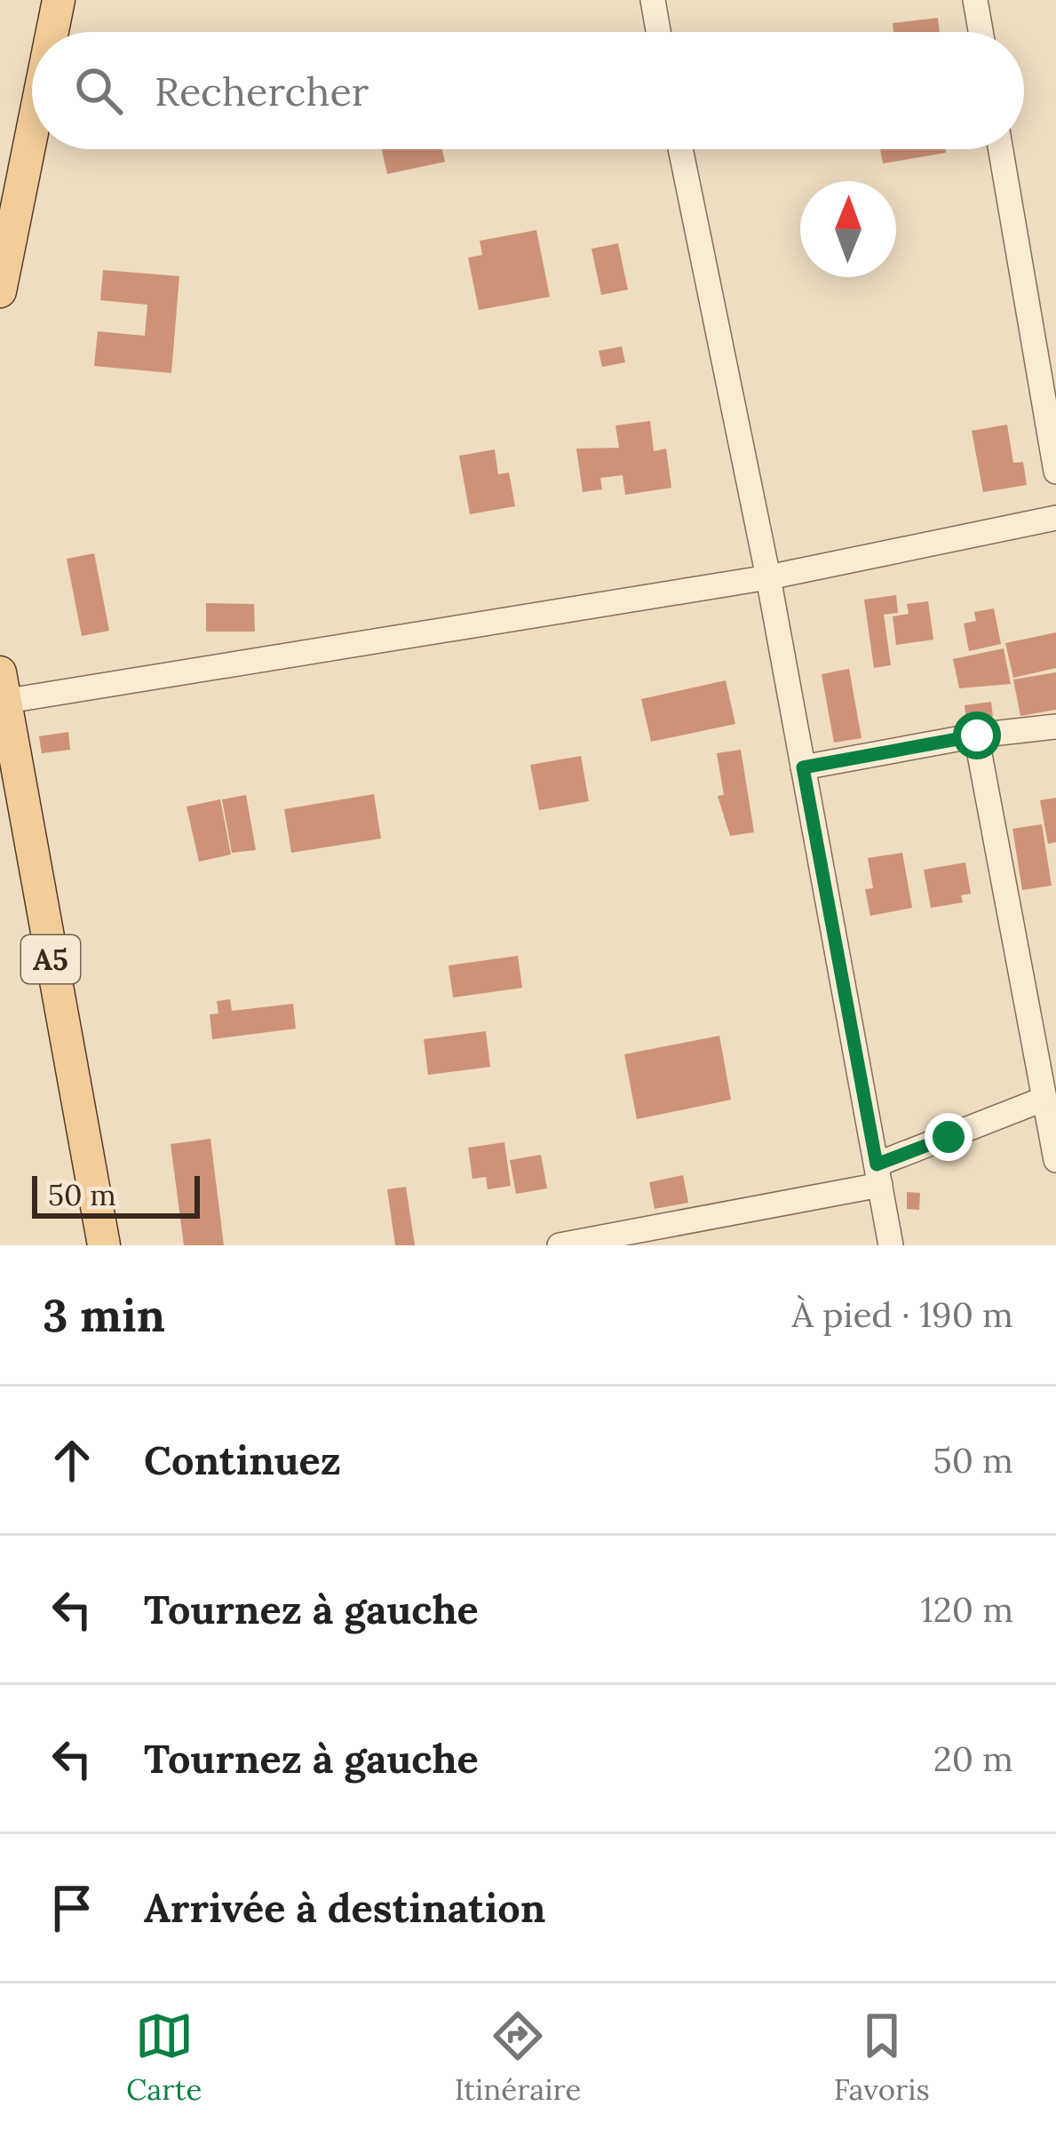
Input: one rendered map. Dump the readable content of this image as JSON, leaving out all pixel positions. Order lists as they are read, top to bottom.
{
  "streets": {
    "main road": ["A5"]
  },
  "scale_bar": "50 m",
  "north": "top",
  "page": {
    "search": "Rechercher",
    "scale": "50 m",
    "heading": ["3 min", "À pied · 190 m"],
    "list": [
      ["Continuez", "50 m"],
      ["Tournez à gauche", "120 m"],
      ["Tournez à gauche", "20 m"],
      "Arrivée à destination"
    ],
    "nav": ["Carte", "Itinéraire", "Favoris"]
  }
}
